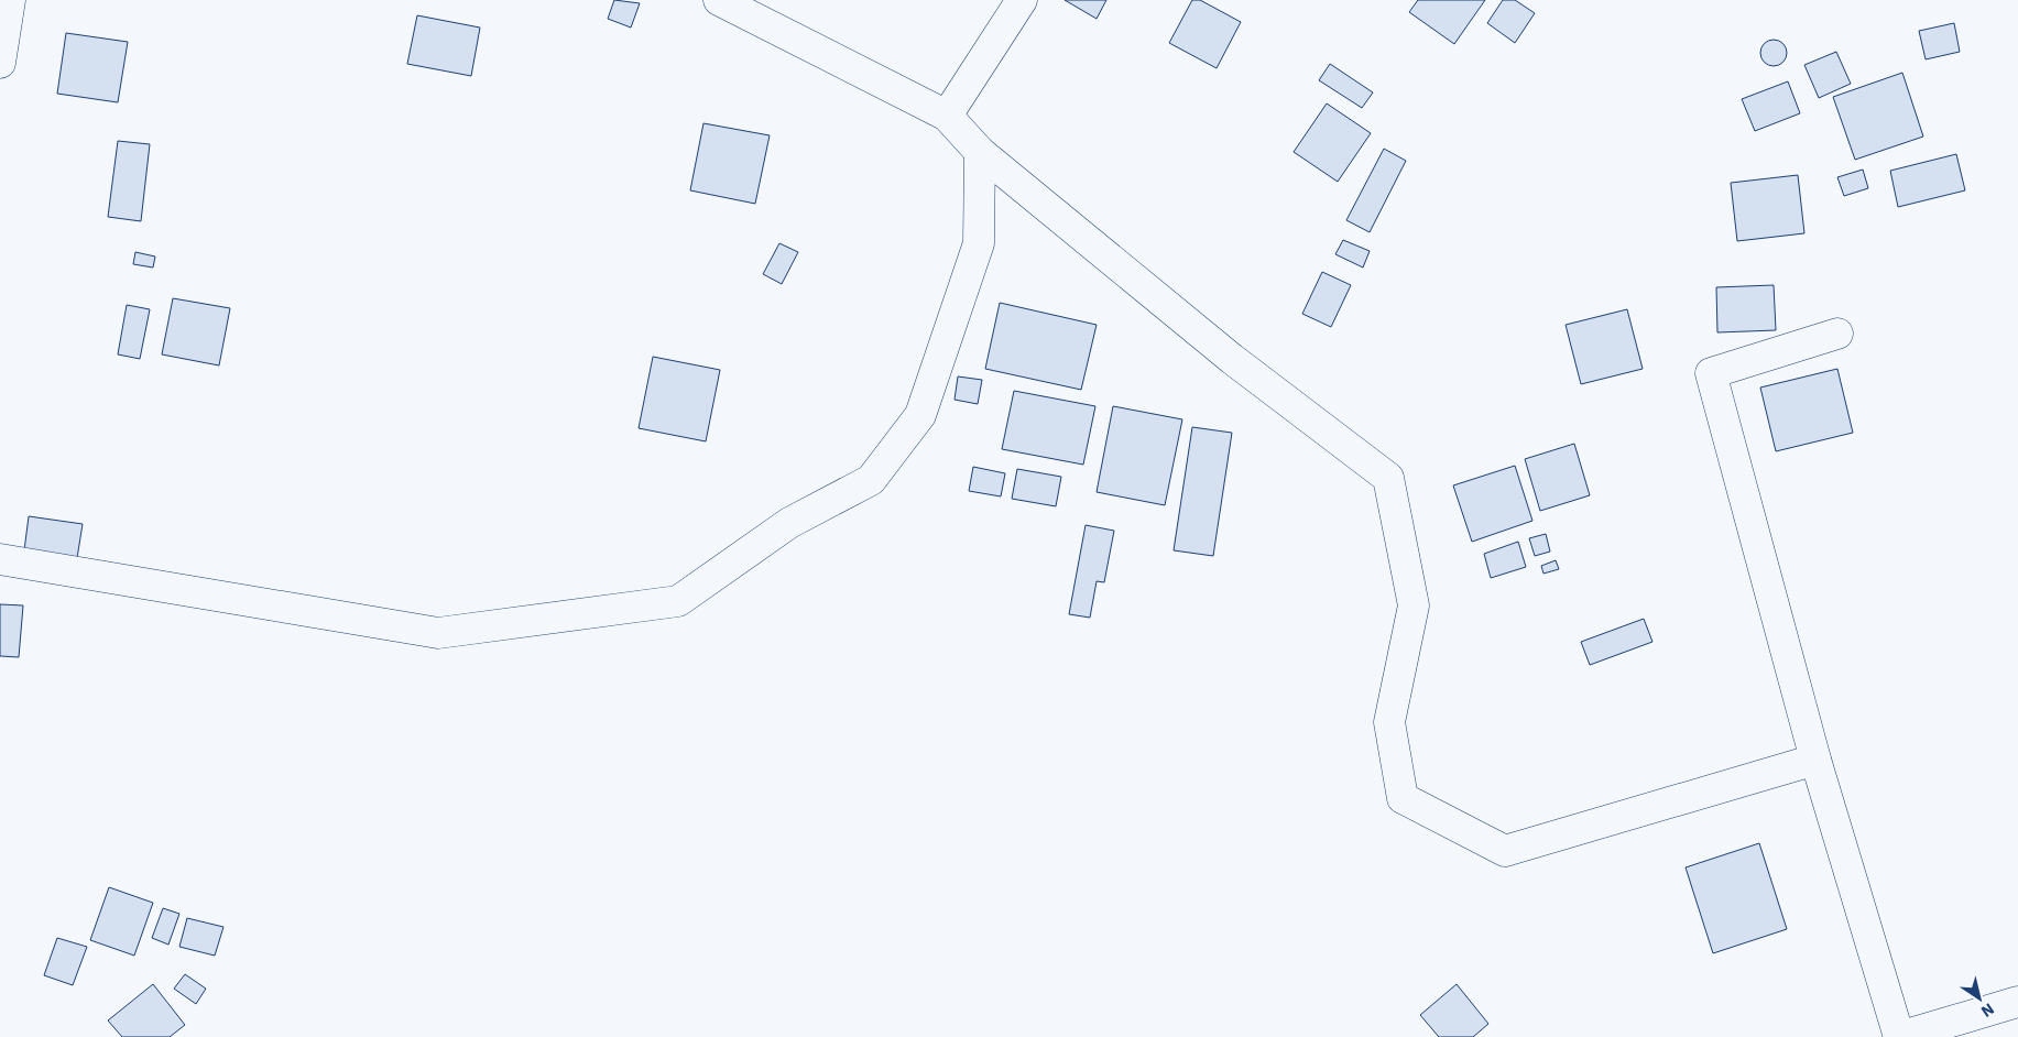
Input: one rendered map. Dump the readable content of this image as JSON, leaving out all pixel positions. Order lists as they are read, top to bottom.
{
  "north": "bottom right"
}
